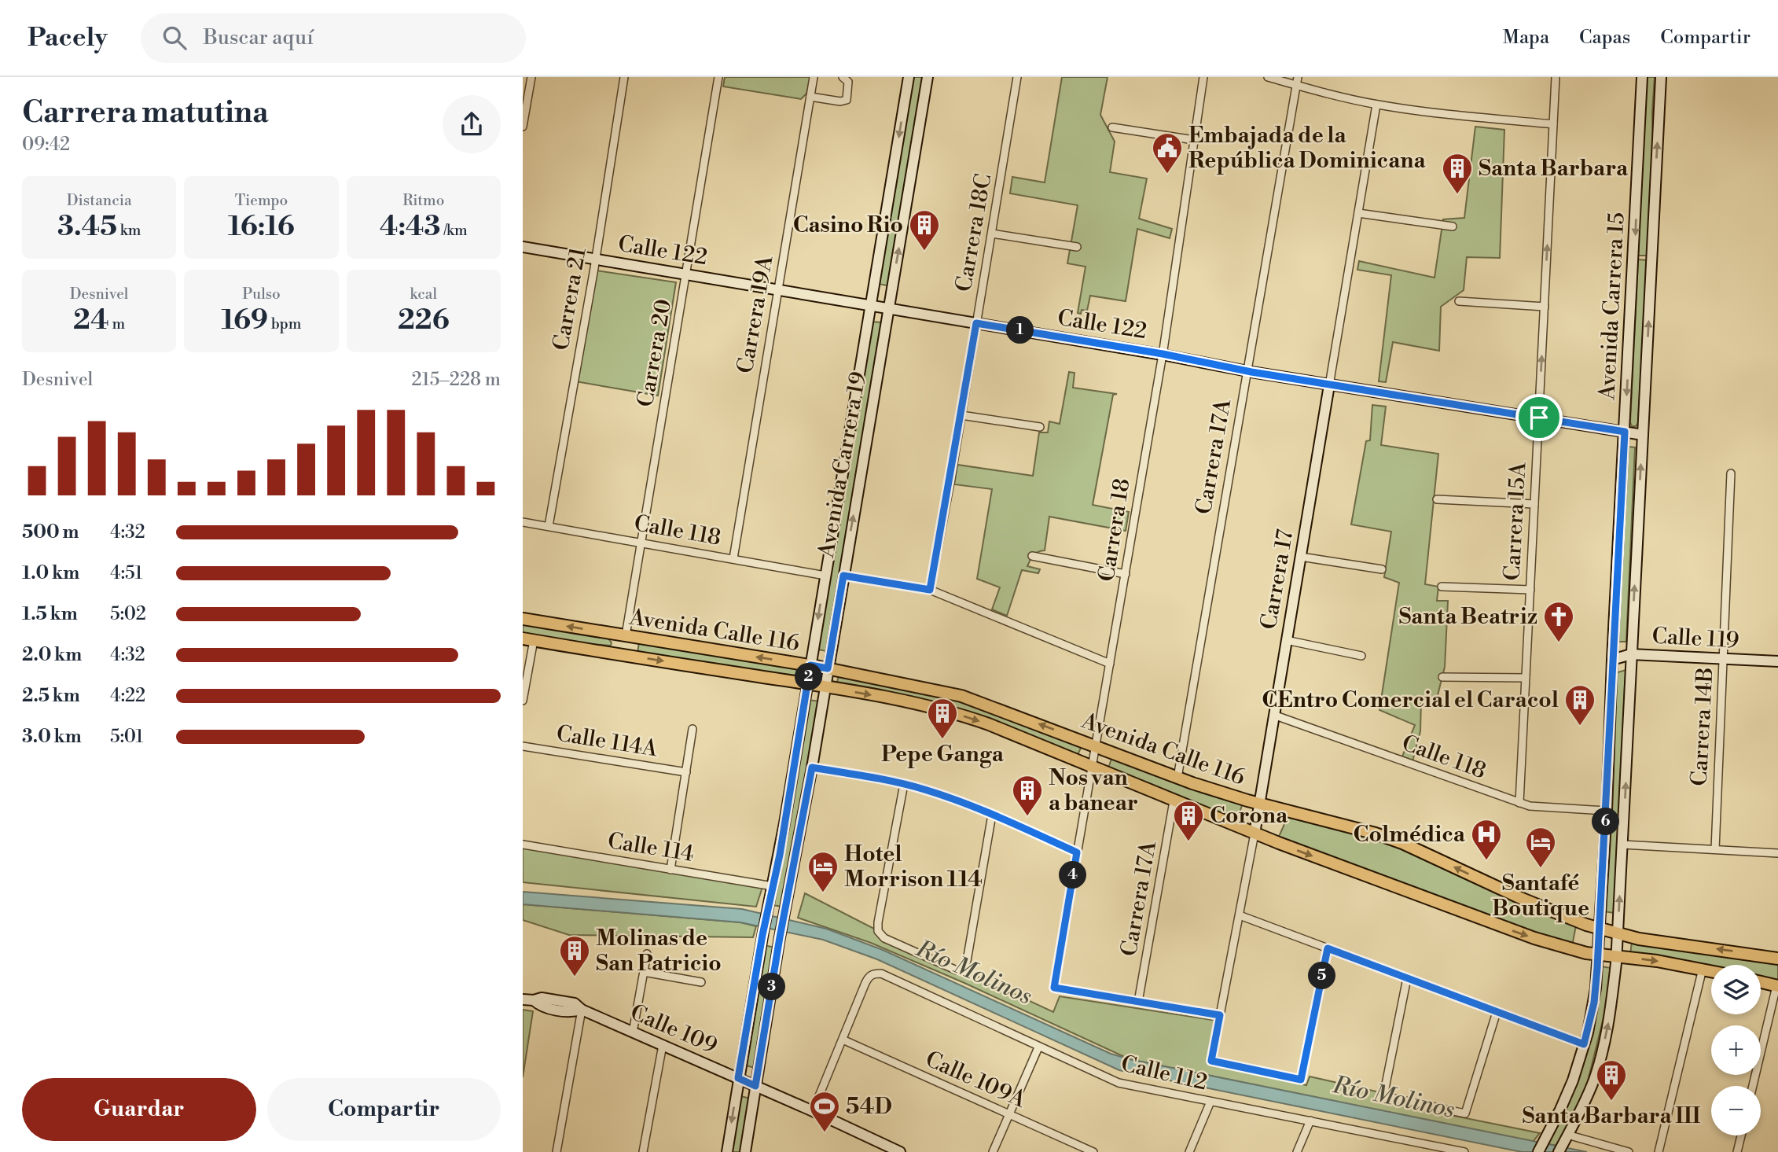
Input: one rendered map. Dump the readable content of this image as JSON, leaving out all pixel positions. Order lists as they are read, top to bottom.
{
  "streets": {
    "main road": [
      "Calle 122",
      "Avenida Carrera 15",
      "Avenida Carrera 19",
      "Carrera 17",
      "Avenida Calle 116",
      "Calle 119",
      "Calle 109"
    ],
    "street": [
      "Carrera 18C",
      "Carrera 21",
      "Carrera 19A",
      "Carrera 20",
      "Carrera 17A",
      "Carrera 15A",
      "Carrera 18",
      "Calle 118",
      "Carrera 14B",
      "Calle 114A",
      "Calle 114",
      "Calle 112",
      "Calle 109A"
    ]
  },
  "crossings": [
    ["Carrera 18C", "Calle 122"],
    ["Calle 122", "Carrera 21"],
    ["Calle 122", "Avenida Carrera 15"],
    ["Calle 122", "Carrera 19A"],
    ["Calle 122", "Carrera 20"],
    ["Calle 122", "Carrera 17A"],
    ["Calle 122", "Avenida Carrera 19"],
    ["Calle 122", "Carrera 15A"],
    ["Calle 122", "Carrera 18"],
    ["Calle 122", "Carrera 17"],
    ["Carrera 21", "Calle 118"],
    ["Avenida Carrera 15", "Calle 118"],
    ["Avenida Carrera 15", "Avenida Calle 116"],
    ["Avenida Carrera 15", "Calle 119"],
    ["Carrera 19A", "Calle 118"],
    ["Carrera 20", "Calle 118"],
    ["Carrera 20", "Avenida Calle 116"],
    ["Carrera 17A", "Carrera 18"],
    ["Carrera 17A", "Avenida Calle 116"],
    ["Avenida Carrera 19", "Calle 118"],
    ["Avenida Carrera 19", "Avenida Calle 116"],
    ["Avenida Carrera 19", "Calle 114"],
    ["Avenida Carrera 19", "Calle 109"],
    ["Carrera 15A", "Calle 118"],
    ["Carrera 18", "Avenida Calle 116"],
    ["Calle 118", "Carrera 17"],
    ["Carrera 17", "Avenida Calle 116"],
    ["Carrera 17", "Calle 112"],
    ["Calle 119", "Carrera 14B"],
    ["Calle 112", "Calle 109A"]
  ],
  "one_way": ["Carrera 15A"],
  "water": ["Río Molinos"],
  "places": {
    "public building": ["Embajada de la República Dominicana"],
    "building": [
      "Santa Barbara",
      "Casino Rio",
      "CEntro Comercial el Caracol",
      "Pepe Ganga",
      "Nos van a banear",
      "Corona",
      "Molinas de San Patricio",
      "Santa Barbara III"
    ],
    "church": ["Santa Beatriz"],
    "hospital": ["Colmédica"],
    "hotel": ["Santafé Boutique", "Hotel Morrison 114"],
    "sports": ["54D"]
  },
  "page": {
    "header": "Pacely",
    "search": "Buscar aquí",
    "nav": ["Mapa", "Capas", "Compartir"],
    "heading": ["Carrera matutina", "09:42"],
    "stats": [
      ["Distancia", "3.45 km"],
      ["Tiempo", "16:16"],
      ["Ritmo", "4:43 /km"],
      ["Desnivel", "24 m"],
      ["Pulso", "169 bpm"],
      ["kcal", "226"]
    ],
    "pins": [
      "1",
      "2",
      "6",
      "4",
      "5",
      "3"
    ],
    "chart": ["Desnivel", "215–228 m"],
    "list": [
      {
        "name": "500 m",
        "note": "4:32"
      },
      {
        "name": "1.0 km",
        "note": "4:51"
      },
      {
        "name": "1.5 km",
        "note": "5:02"
      },
      {
        "name": "2.0 km",
        "note": "4:32"
      },
      {
        "name": "2.5 km",
        "note": "4:22"
      },
      {
        "name": "3.0 km",
        "note": "5:01"
      }
    ],
    "map_buttons": ["+", "−"],
    "buttons": ["Guardar", "Compartir"]
  }
}
